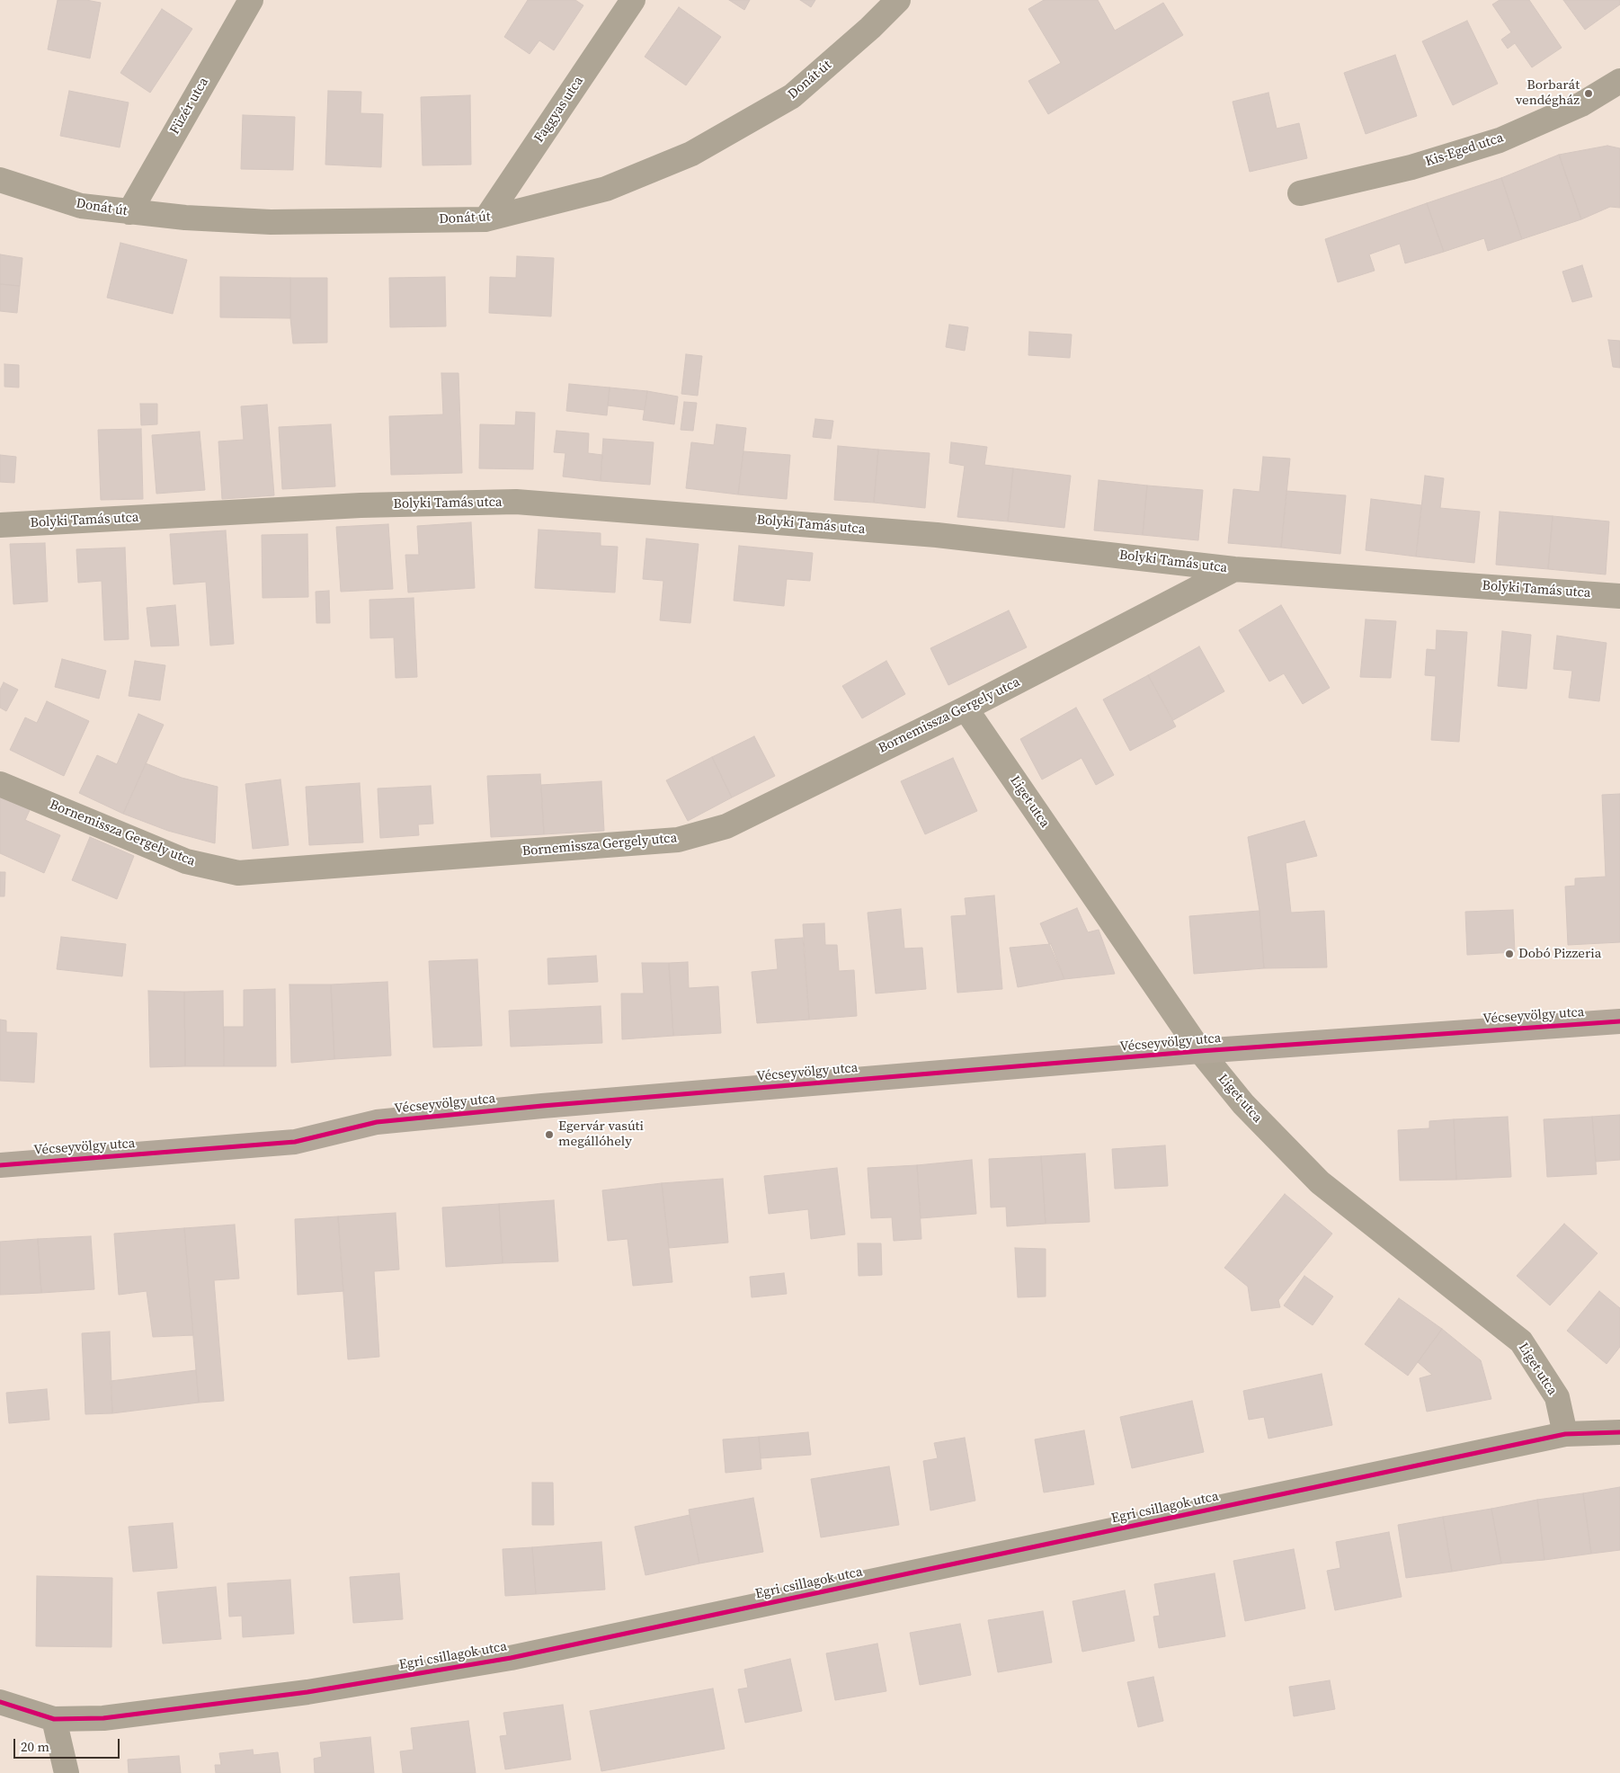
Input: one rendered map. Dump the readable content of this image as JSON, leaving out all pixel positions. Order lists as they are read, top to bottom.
{
  "streets": {
    "main road": ["Vécseyvölgy utca"],
    "street": [
      "Donát út",
      "Füzér utca",
      "Faggyas utca",
      "Kis-Eged utca",
      "Bolyki Tamás utca",
      "Bornemissza Gergely utca",
      "Liget utca",
      "Egri csillagok utca"
    ]
  },
  "crossings": [
    ["Donát út", "Füzér utca"],
    ["Donát út", "Faggyas utca"],
    ["Bolyki Tamás utca", "Bornemissza Gergely utca"],
    ["Bornemissza Gergely utca", "Liget utca"],
    ["Liget utca", "Vécseyvölgy utca"],
    ["Liget utca", "Egri csillagok utca"]
  ],
  "places": ["Borbarát vendégház", "Dobó Pizzeria", "Egervár vasúti megállóhely"],
  "scale_bar": "20 m"
}
